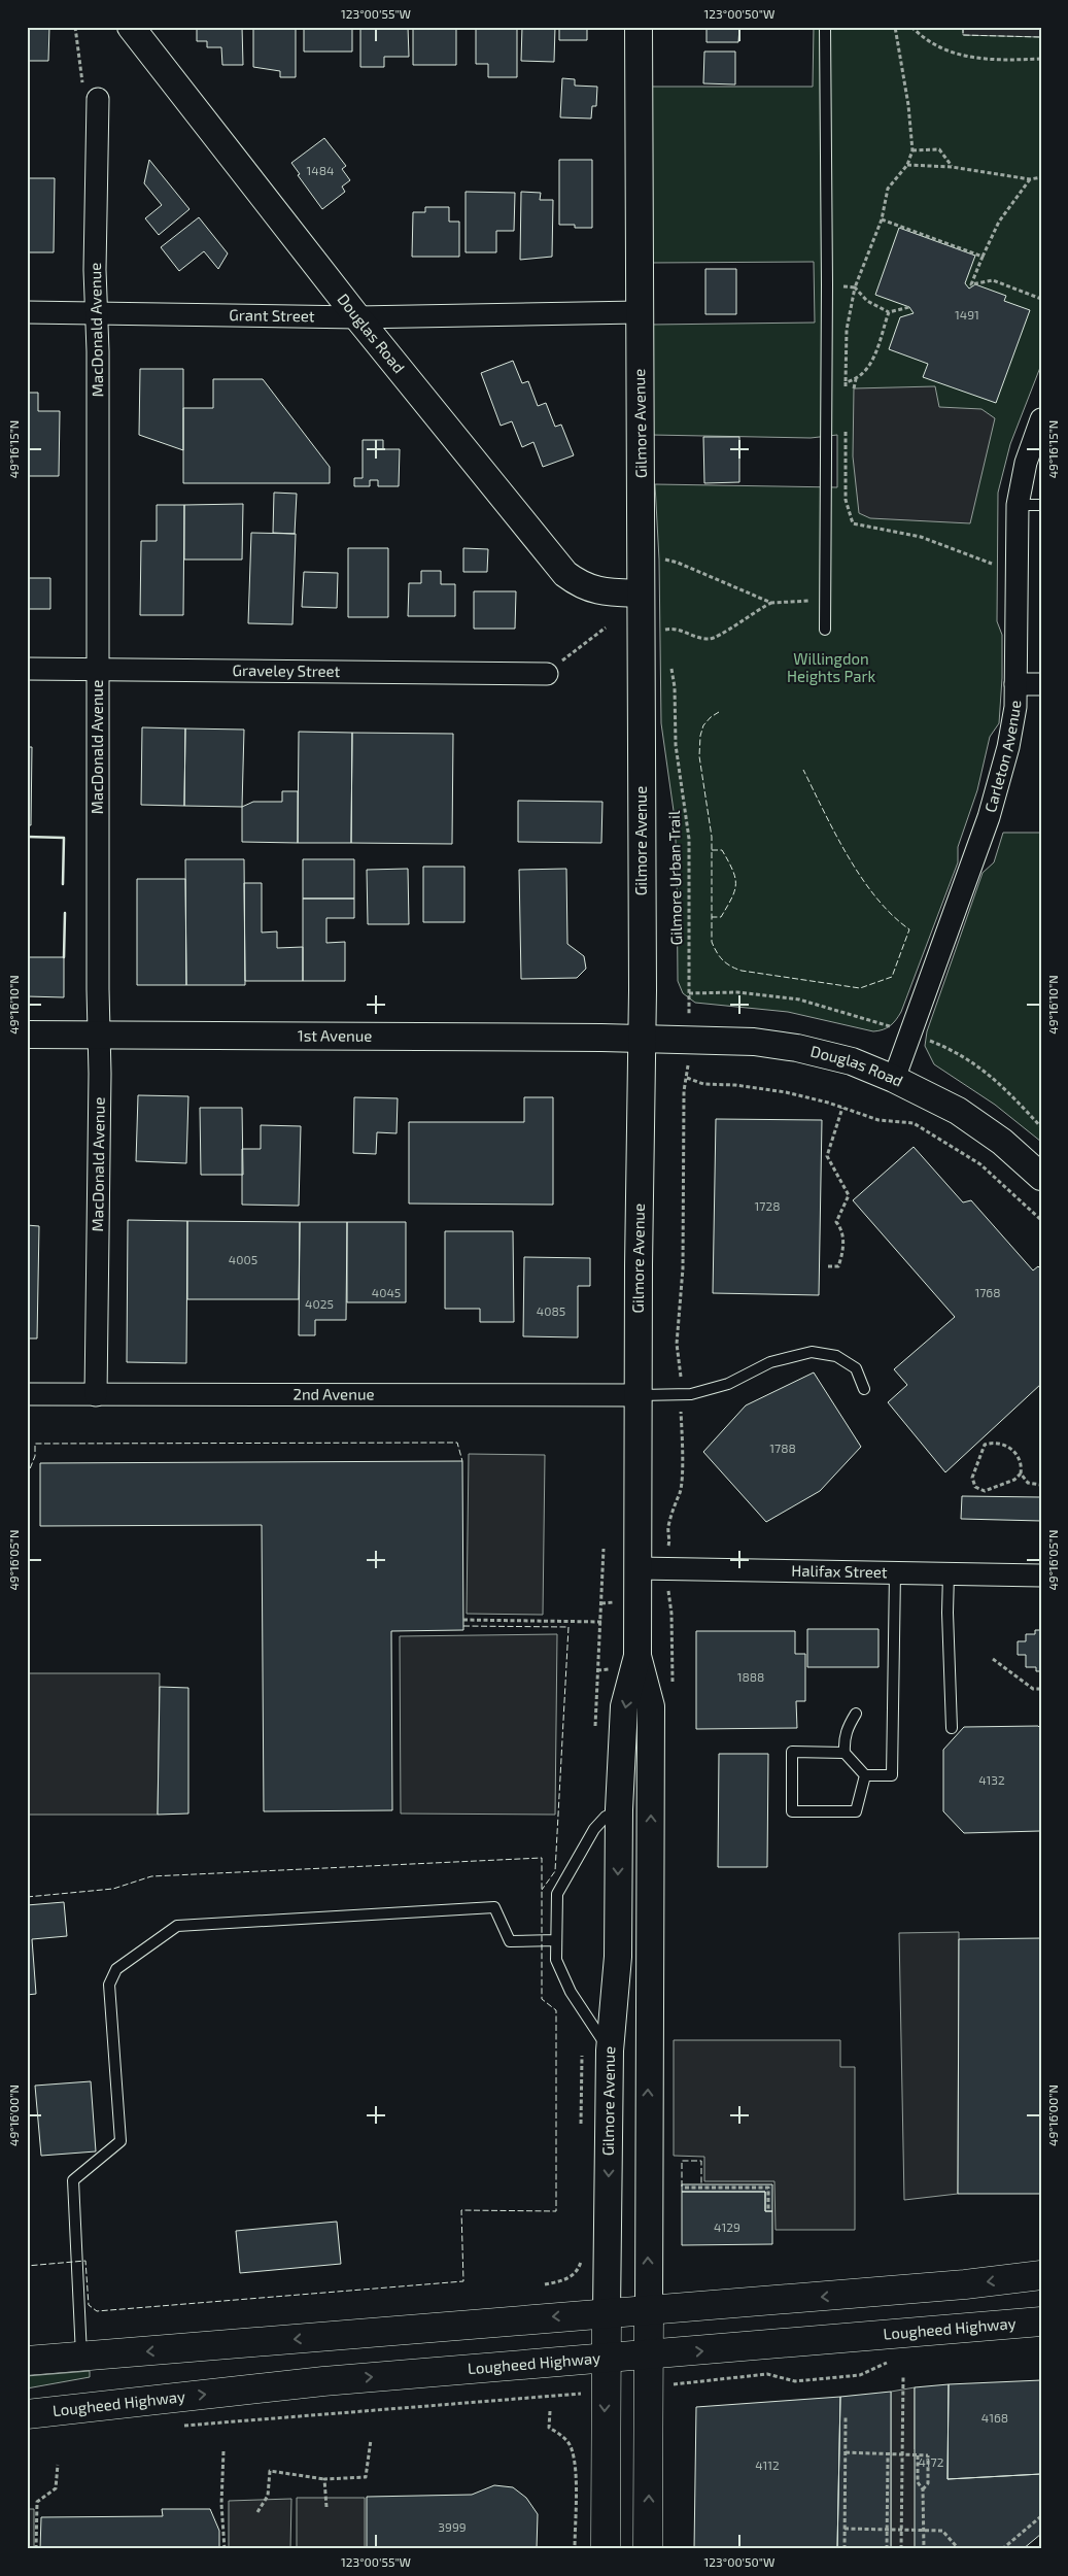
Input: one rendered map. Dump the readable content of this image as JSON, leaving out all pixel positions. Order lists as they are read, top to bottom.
{
  "streets": {
    "main road": ["Gilmore Avenue", "Lougheed Highway"],
    "street": [
      "Grant Street",
      "MacDonald Avenue",
      "Douglas Road",
      "Graveley Street",
      "Carleton Avenue",
      "1st Avenue",
      "2nd Avenue",
      "Halifax Street"
    ],
    "path": ["Gilmore Urban Trail"]
  },
  "crossings": [
    ["Grant Street", "MacDonald Avenue"],
    ["Grant Street", "Douglas Road"],
    ["Grant Street", "Gilmore Avenue"],
    ["MacDonald Avenue", "Graveley Street"],
    ["MacDonald Avenue", "1st Avenue"],
    ["MacDonald Avenue", "2nd Avenue"],
    ["Douglas Road", "Gilmore Avenue"],
    ["Douglas Road", "Carleton Avenue"],
    ["Douglas Road", "1st Avenue"],
    ["Gilmore Avenue", "1st Avenue"],
    ["Gilmore Avenue", "2nd Avenue"],
    ["Gilmore Avenue", "Halifax Street"],
    ["Gilmore Avenue", "Lougheed Highway"]
  ],
  "parks": ["Willingdon Heights Park"],
  "house_numbers": [
    "1484",
    "1491",
    "1728",
    "4005",
    "4045",
    "1768",
    "4025",
    "4085",
    "1788",
    "1888",
    "4132",
    "4129",
    "4168",
    "4172",
    "4112",
    "3999"
  ],
  "coordinates": [
    "123°00'55\"W",
    "123°00'50\"W",
    "49°16'15\"N",
    "49°16'10\"N",
    "49°16'05\"N",
    "49°16'00\"N"
  ]
}
